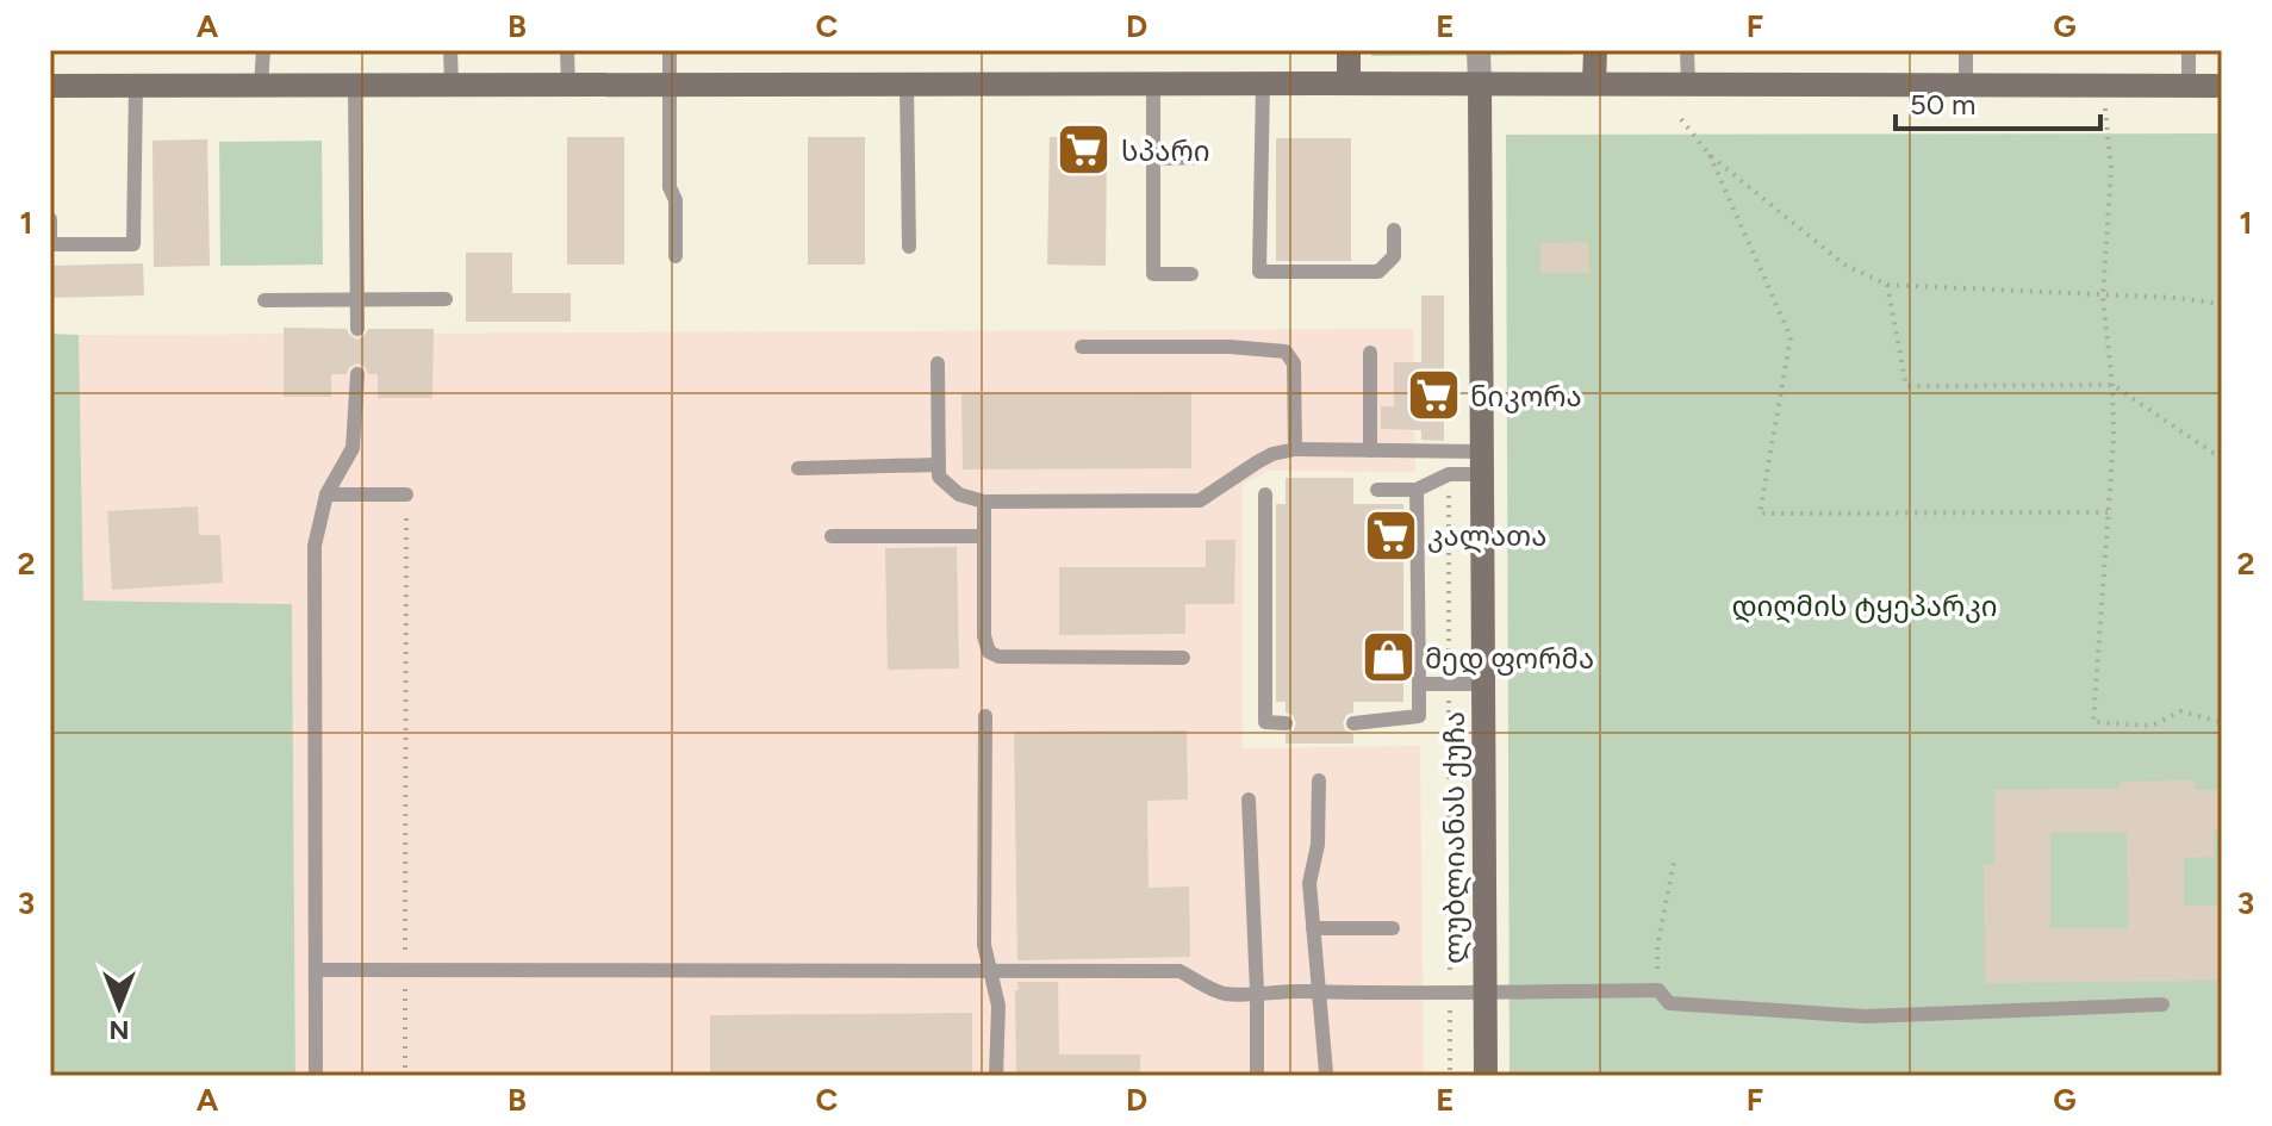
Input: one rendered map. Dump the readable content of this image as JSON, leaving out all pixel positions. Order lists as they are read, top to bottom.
{
  "streets": {
    "street": ["ლუბლიანას ქუჩა"]
  },
  "parks": ["დიღმის ტყეპარკი"],
  "places": {
    "supermarket": ["სპარი", "ნიკორა", "კალათა"],
    "shop": ["მედ ფორმა"]
  },
  "scale_bar": "50 m",
  "north": "bottom",
  "grid": {
    "columns": [
      "A",
      "B",
      "C",
      "D",
      "E",
      "F",
      "G"
    ],
    "rows": ["1", "2", "3"]
  }
}
